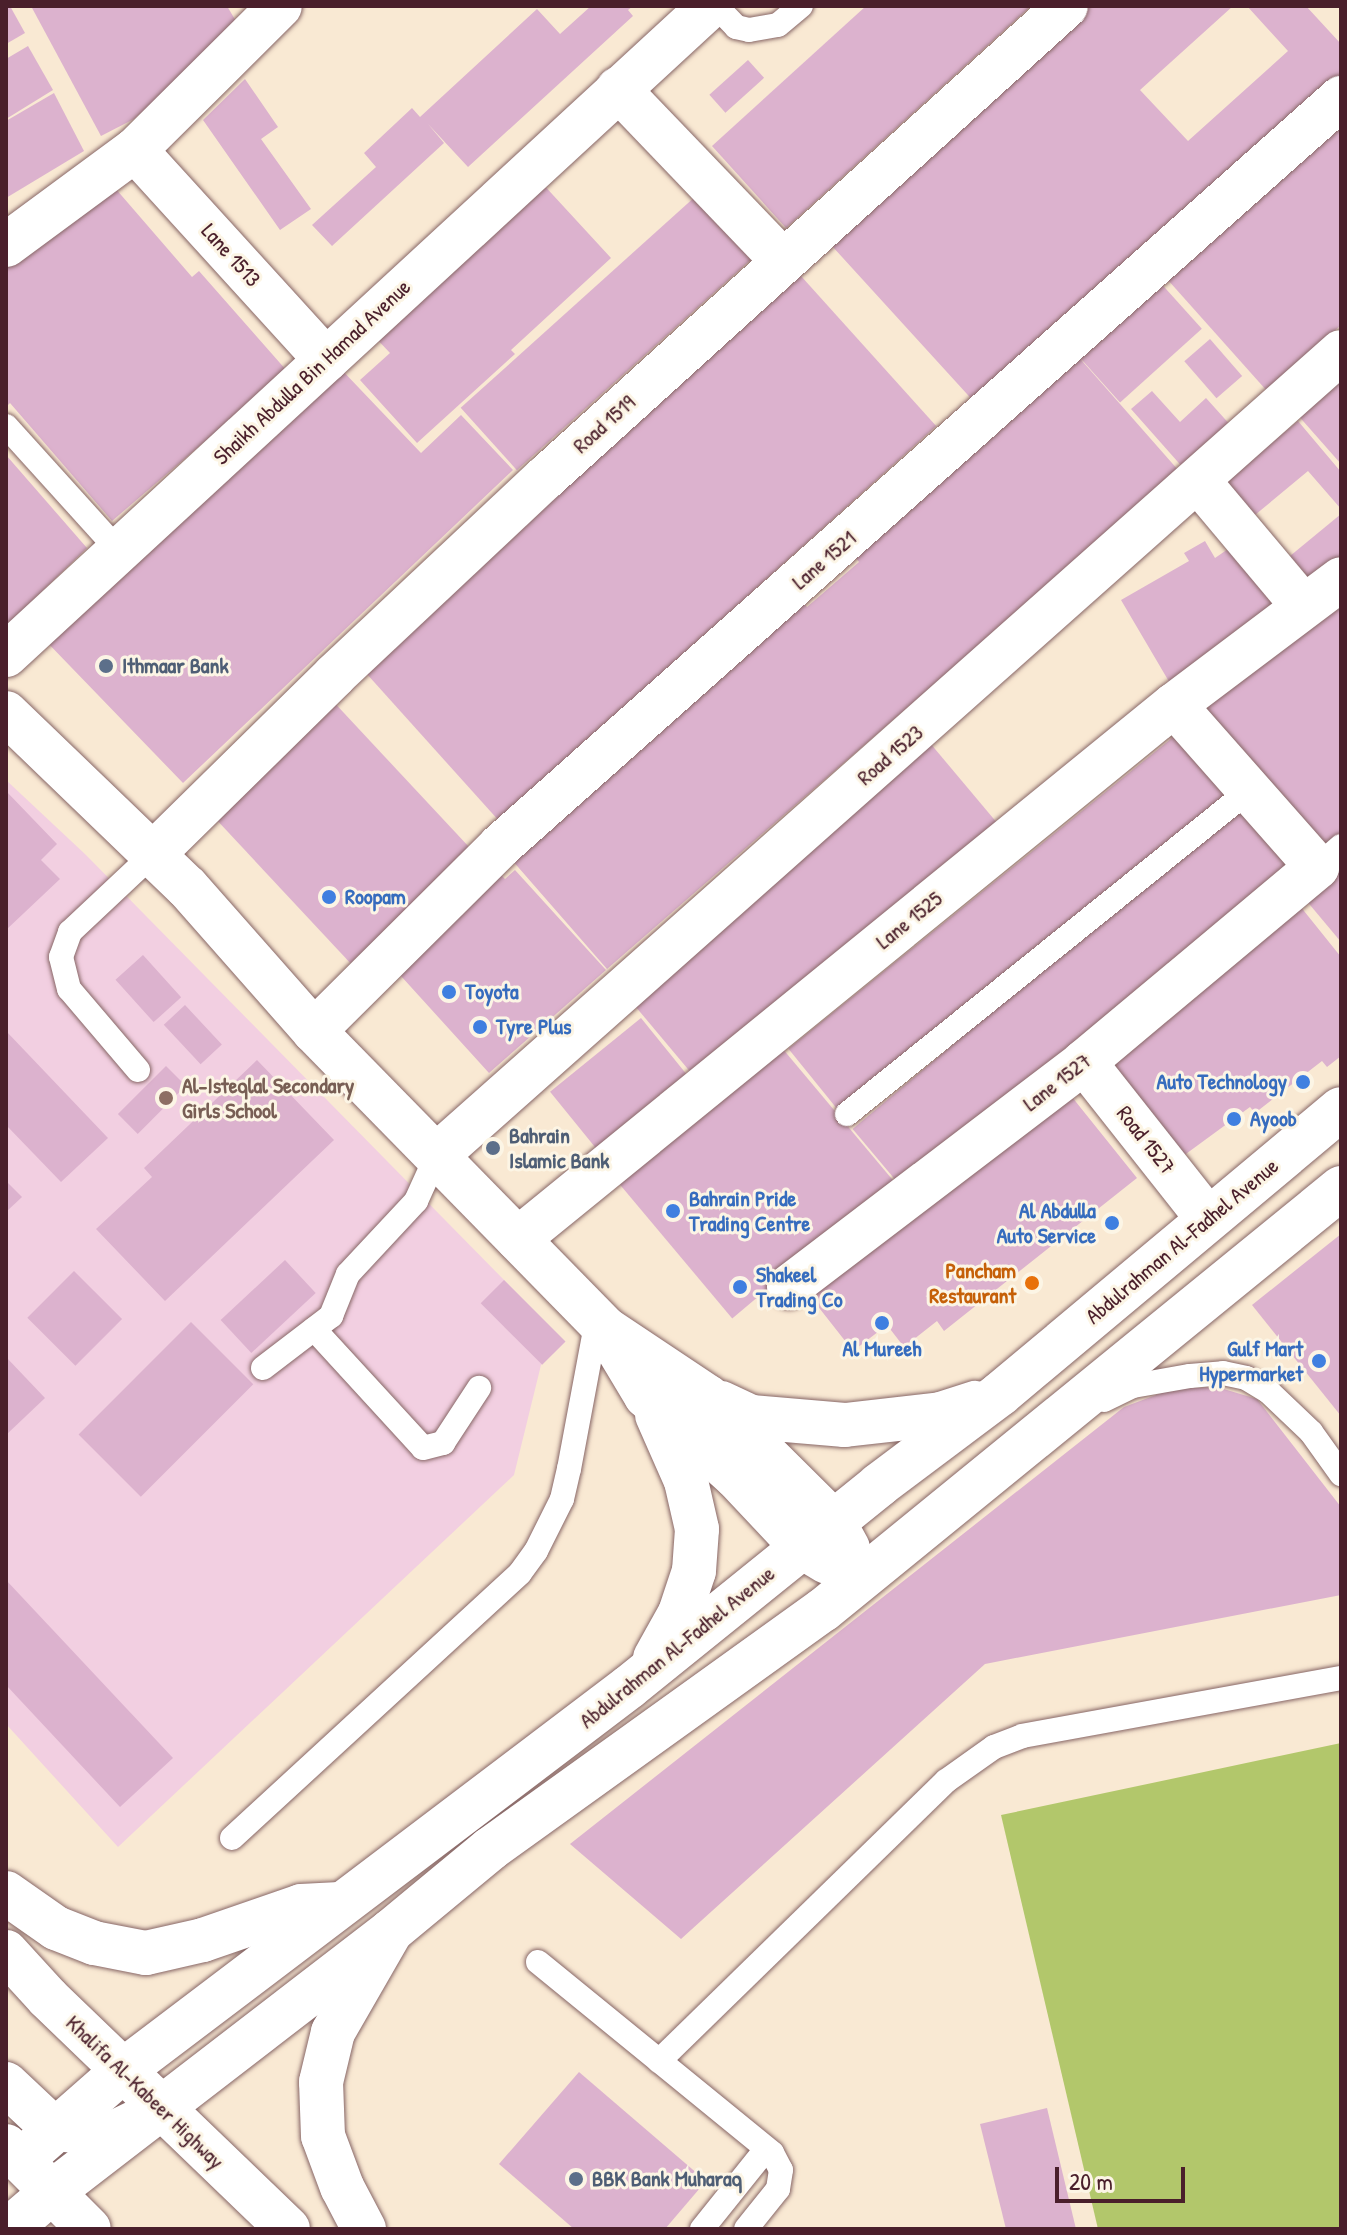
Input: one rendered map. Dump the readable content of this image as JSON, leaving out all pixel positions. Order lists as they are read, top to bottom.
{
  "streets": {
    "street": [
      "Lane 1513",
      "Shaikh Abdulla Bin Hamad Avenue",
      "Road 1519",
      "Lane 1521",
      "Road 1523",
      "Lane 1525",
      "Lane 1527",
      "Road 1527",
      "Abdulrahman Al-Fadhel Avenue",
      "Khalifa Al-Kabeer Highway"
    ]
  },
  "crossings": [
    ["Lane 1513", "Shaikh Abdulla Bin Hamad Avenue"],
    ["Lane 1525", "Lane 1527"],
    ["Lane 1527", "Road 1527"],
    ["Road 1527", "Abdulrahman Al-Fadhel Avenue"],
    ["Abdulrahman Al-Fadhel Avenue", "Khalifa Al-Kabeer Highway"]
  ],
  "places": [
    "Ithmaar Bank",
    "Roopam",
    "Toyota",
    "Tyre Plus",
    "Auto Technology",
    "Al-Isteqlal Secondary Girls School",
    "Ayoob",
    "Bahrain Islamic Bank",
    "Bahrain Pride Trading Centre",
    "Al Abdulla Auto Service",
    "Pancham Restaurant",
    "Shakeel Trading Co",
    "Al Mureeh",
    "Gulf Mart Hypermarket",
    "BBK Bank Muharaq"
  ],
  "scale_bar": "20 m"
}
